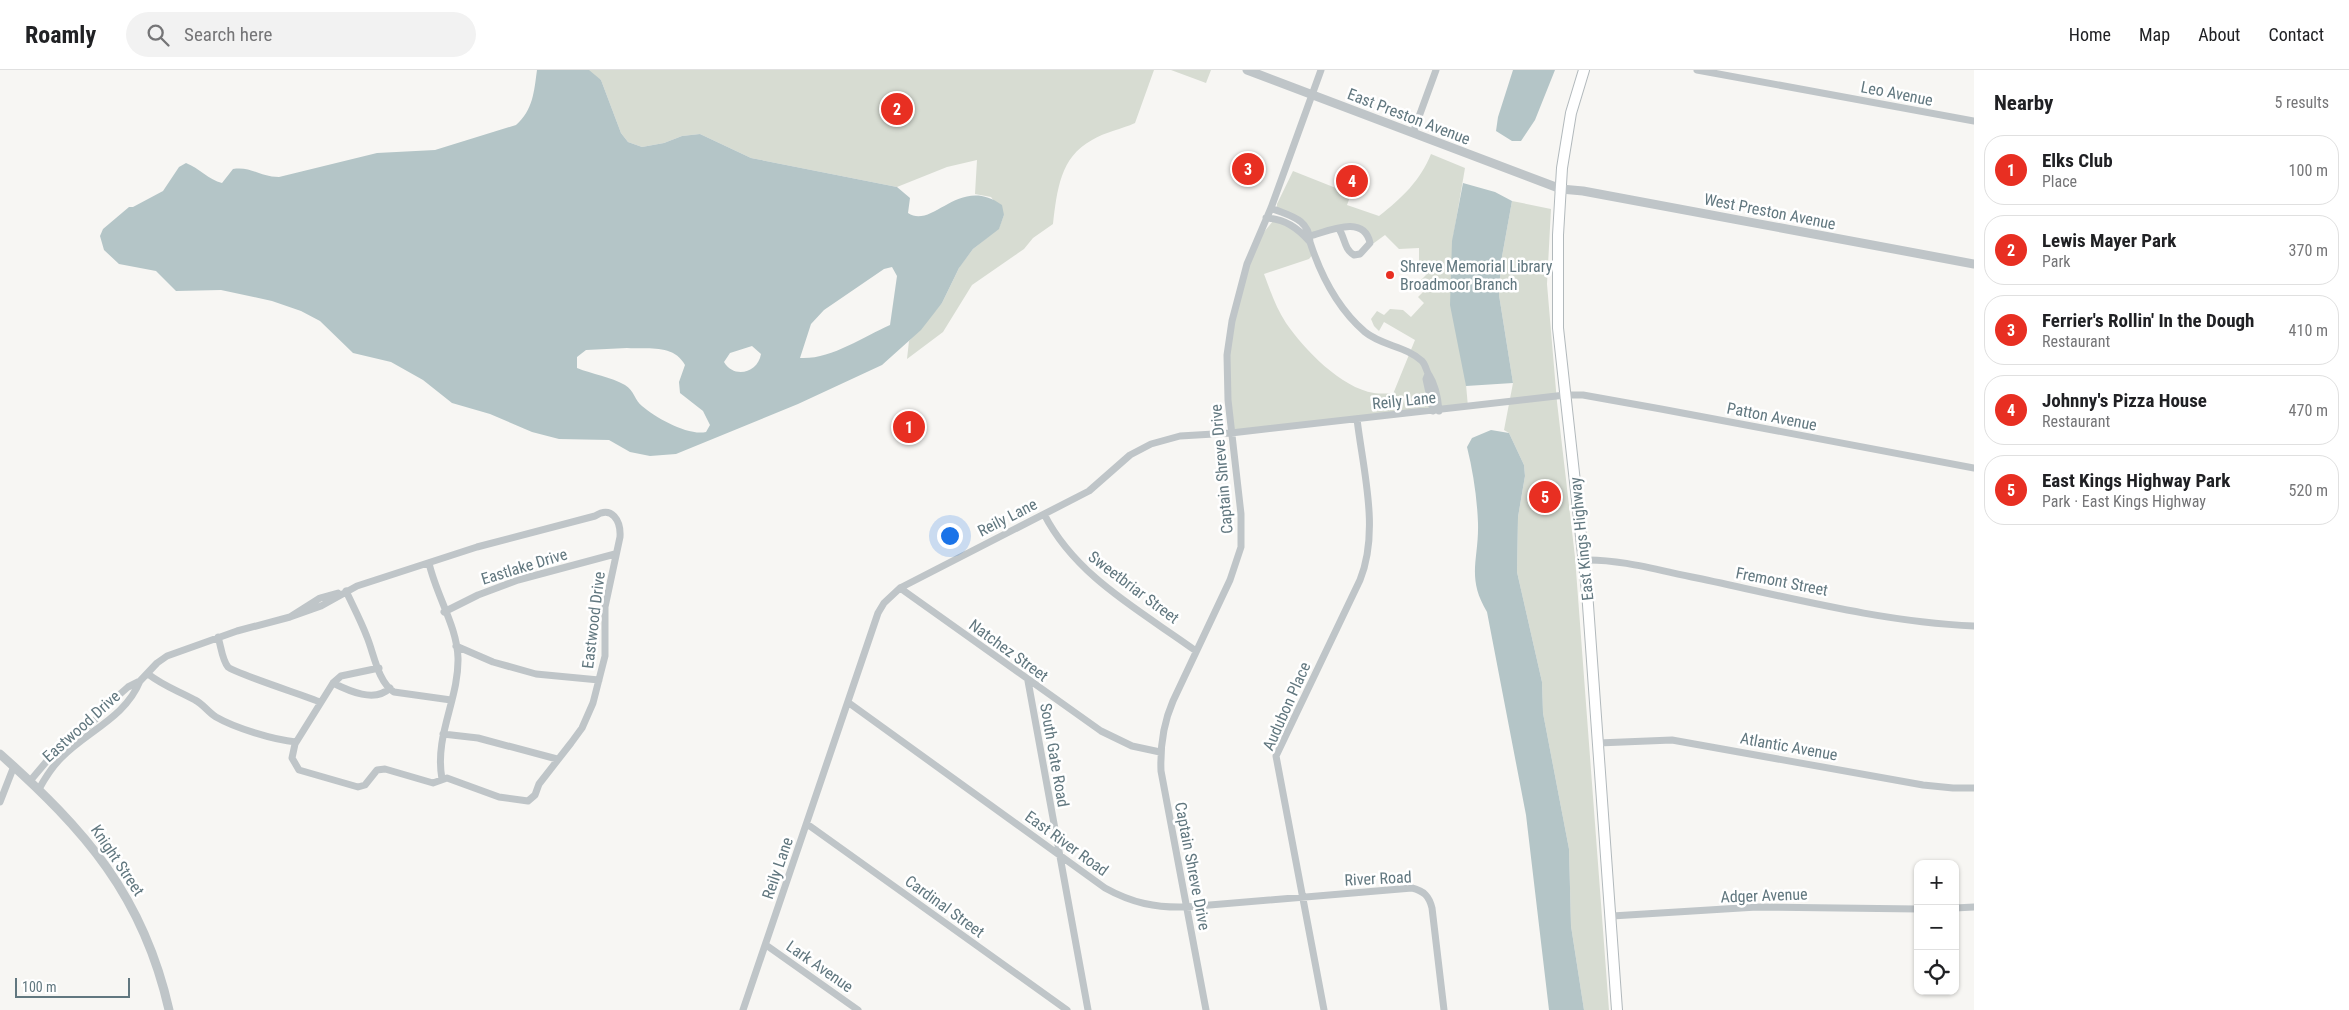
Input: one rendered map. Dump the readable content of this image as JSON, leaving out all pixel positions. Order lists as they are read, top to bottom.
{
  "streets": {
    "main road": ["East Kings Highway"],
    "street": [
      "Leo Avenue",
      "East Preston Avenue",
      "West Preston Avenue",
      "Reily Lane",
      "Patton Avenue",
      "Captain Shreve Drive",
      "Eastlake Drive",
      "Fremont Street",
      "Sweetbriar Street",
      "Eastwood Drive",
      "Natchez Street",
      "Audubon Place",
      "Atlantic Avenue",
      "South Gate Road",
      "East River Road",
      "Knight Street",
      "River Road",
      "Adger Avenue",
      "Cardinal Street",
      "Lark Avenue"
    ]
  },
  "crossings": [
    ["East Preston Avenue", "West Preston Avenue"],
    ["East Preston Avenue", "Captain Shreve Drive"],
    ["East Preston Avenue", "East Kings Highway"],
    ["West Preston Avenue", "East Kings Highway"],
    ["Reily Lane", "Patton Avenue"],
    ["Reily Lane", "Captain Shreve Drive"],
    ["Reily Lane", "East Kings Highway"],
    ["Reily Lane", "Sweetbriar Street"],
    ["Reily Lane", "Natchez Street"],
    ["Reily Lane", "Audubon Place"],
    ["Reily Lane", "East River Road"],
    ["Reily Lane", "Cardinal Street"],
    ["Reily Lane", "Lark Avenue"],
    ["Patton Avenue", "East Kings Highway"],
    ["Captain Shreve Drive", "Sweetbriar Street"],
    ["Captain Shreve Drive", "Natchez Street"],
    ["Captain Shreve Drive", "East River Road"],
    ["East Kings Highway", "Fremont Street"],
    ["East Kings Highway", "Atlantic Avenue"],
    ["East Kings Highway", "Adger Avenue"],
    ["Eastlake Drive", "Eastwood Drive"],
    ["Eastwood Drive", "Knight Street"],
    ["Natchez Street", "South Gate Road"],
    ["Audubon Place", "East River Road"],
    ["Audubon Place", "River Road"],
    ["South Gate Road", "East River Road"],
    ["East River Road", "River Road"]
  ],
  "places": ["Shreve Memorial Library Broadmoor Branch"],
  "scale_bar": "100 m",
  "page": {
    "header": "Roamly",
    "search": "Search here",
    "nav": [
      "Home",
      "Map",
      "About",
      "Contact"
    ],
    "heading": ["Nearby", "5 results"],
    "pins": [
      "2",
      "3",
      "4",
      "1",
      "5"
    ],
    "list": [
      {
        "mark": "1",
        "name": "Elks Club",
        "note": "Place",
        "value": "100 m"
      },
      {
        "mark": "2",
        "name": "Lewis Mayer Park",
        "note": "Park",
        "value": "370 m"
      },
      {
        "mark": "3",
        "name": "Ferrier's Rollin' In the Dough",
        "note": "Restaurant",
        "value": "410 m"
      },
      {
        "mark": "4",
        "name": "Johnny's Pizza House",
        "note": "Restaurant",
        "value": "470 m"
      },
      {
        "mark": "5",
        "name": "East Kings Highway Park",
        "note": "Park · East Kings Highway",
        "value": "520 m"
      }
    ],
    "map_buttons": ["+", "−"],
    "scale": "100 m"
  }
}
